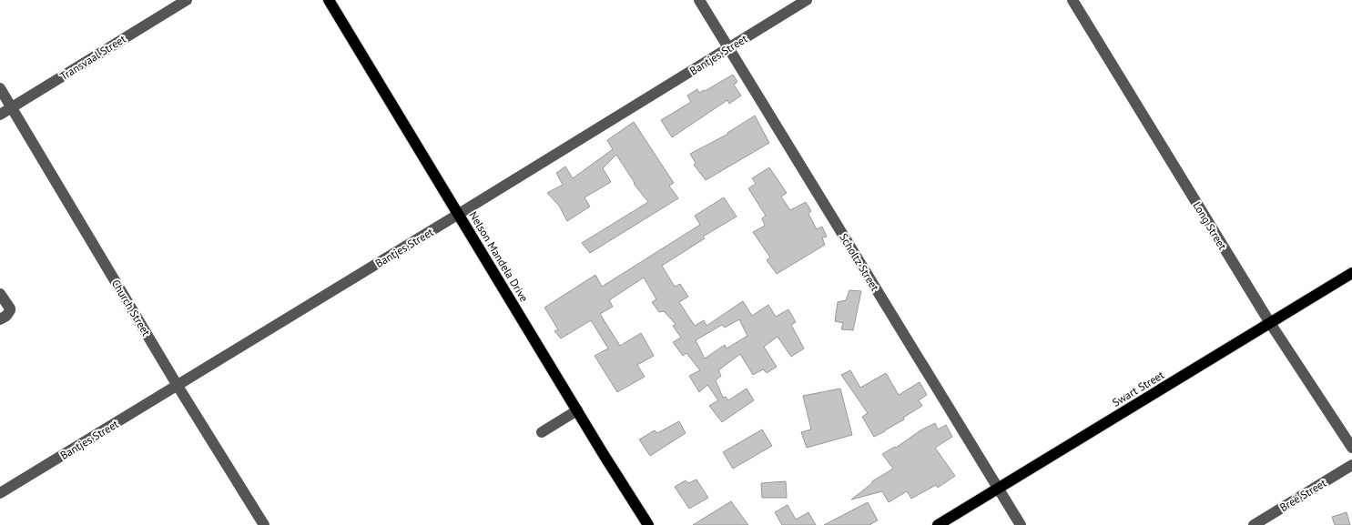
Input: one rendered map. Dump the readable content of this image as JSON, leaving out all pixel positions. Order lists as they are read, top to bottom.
{
  "streets": {
    "main road": ["Nelson Mandela Drive", "Swart Street"],
    "street": [
      "Bantjes Street",
      "Transvaal Street",
      "Long Street",
      "Scholtz Street",
      "Church Street",
      "Breë Street"
    ]
  },
  "crossings": [
    ["Bantjes Street", "Nelson Mandela Drive"],
    ["Bantjes Street", "Scholtz Street"],
    ["Bantjes Street", "Church Street"],
    ["Transvaal Street", "Church Street"],
    ["Long Street", "Swart Street"],
    ["Scholtz Street", "Swart Street"]
  ]
}
